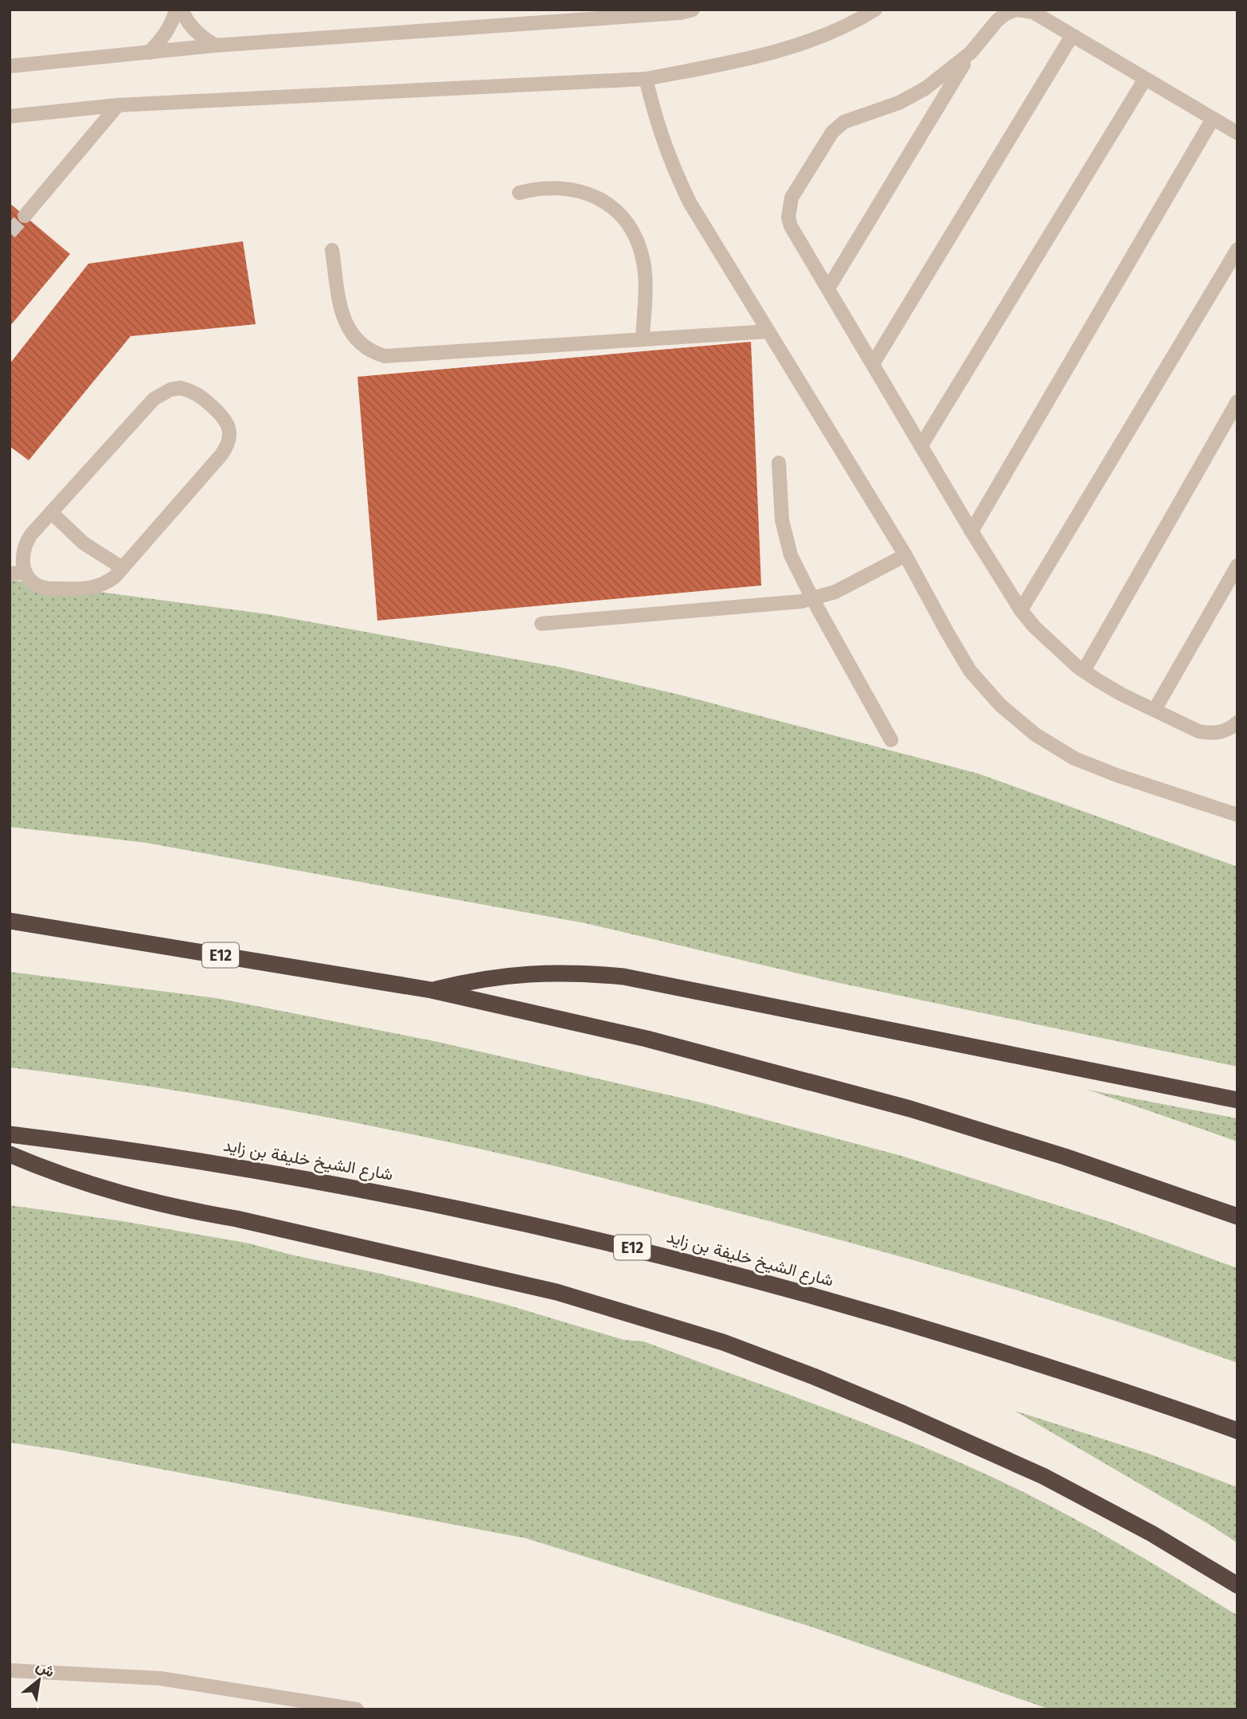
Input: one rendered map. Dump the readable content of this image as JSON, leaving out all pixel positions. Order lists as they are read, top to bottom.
{
  "streets": {
    "highway": ["E12", "شارع الشيخ خليفة بن زايد"]
  },
  "north": "top right"
}
